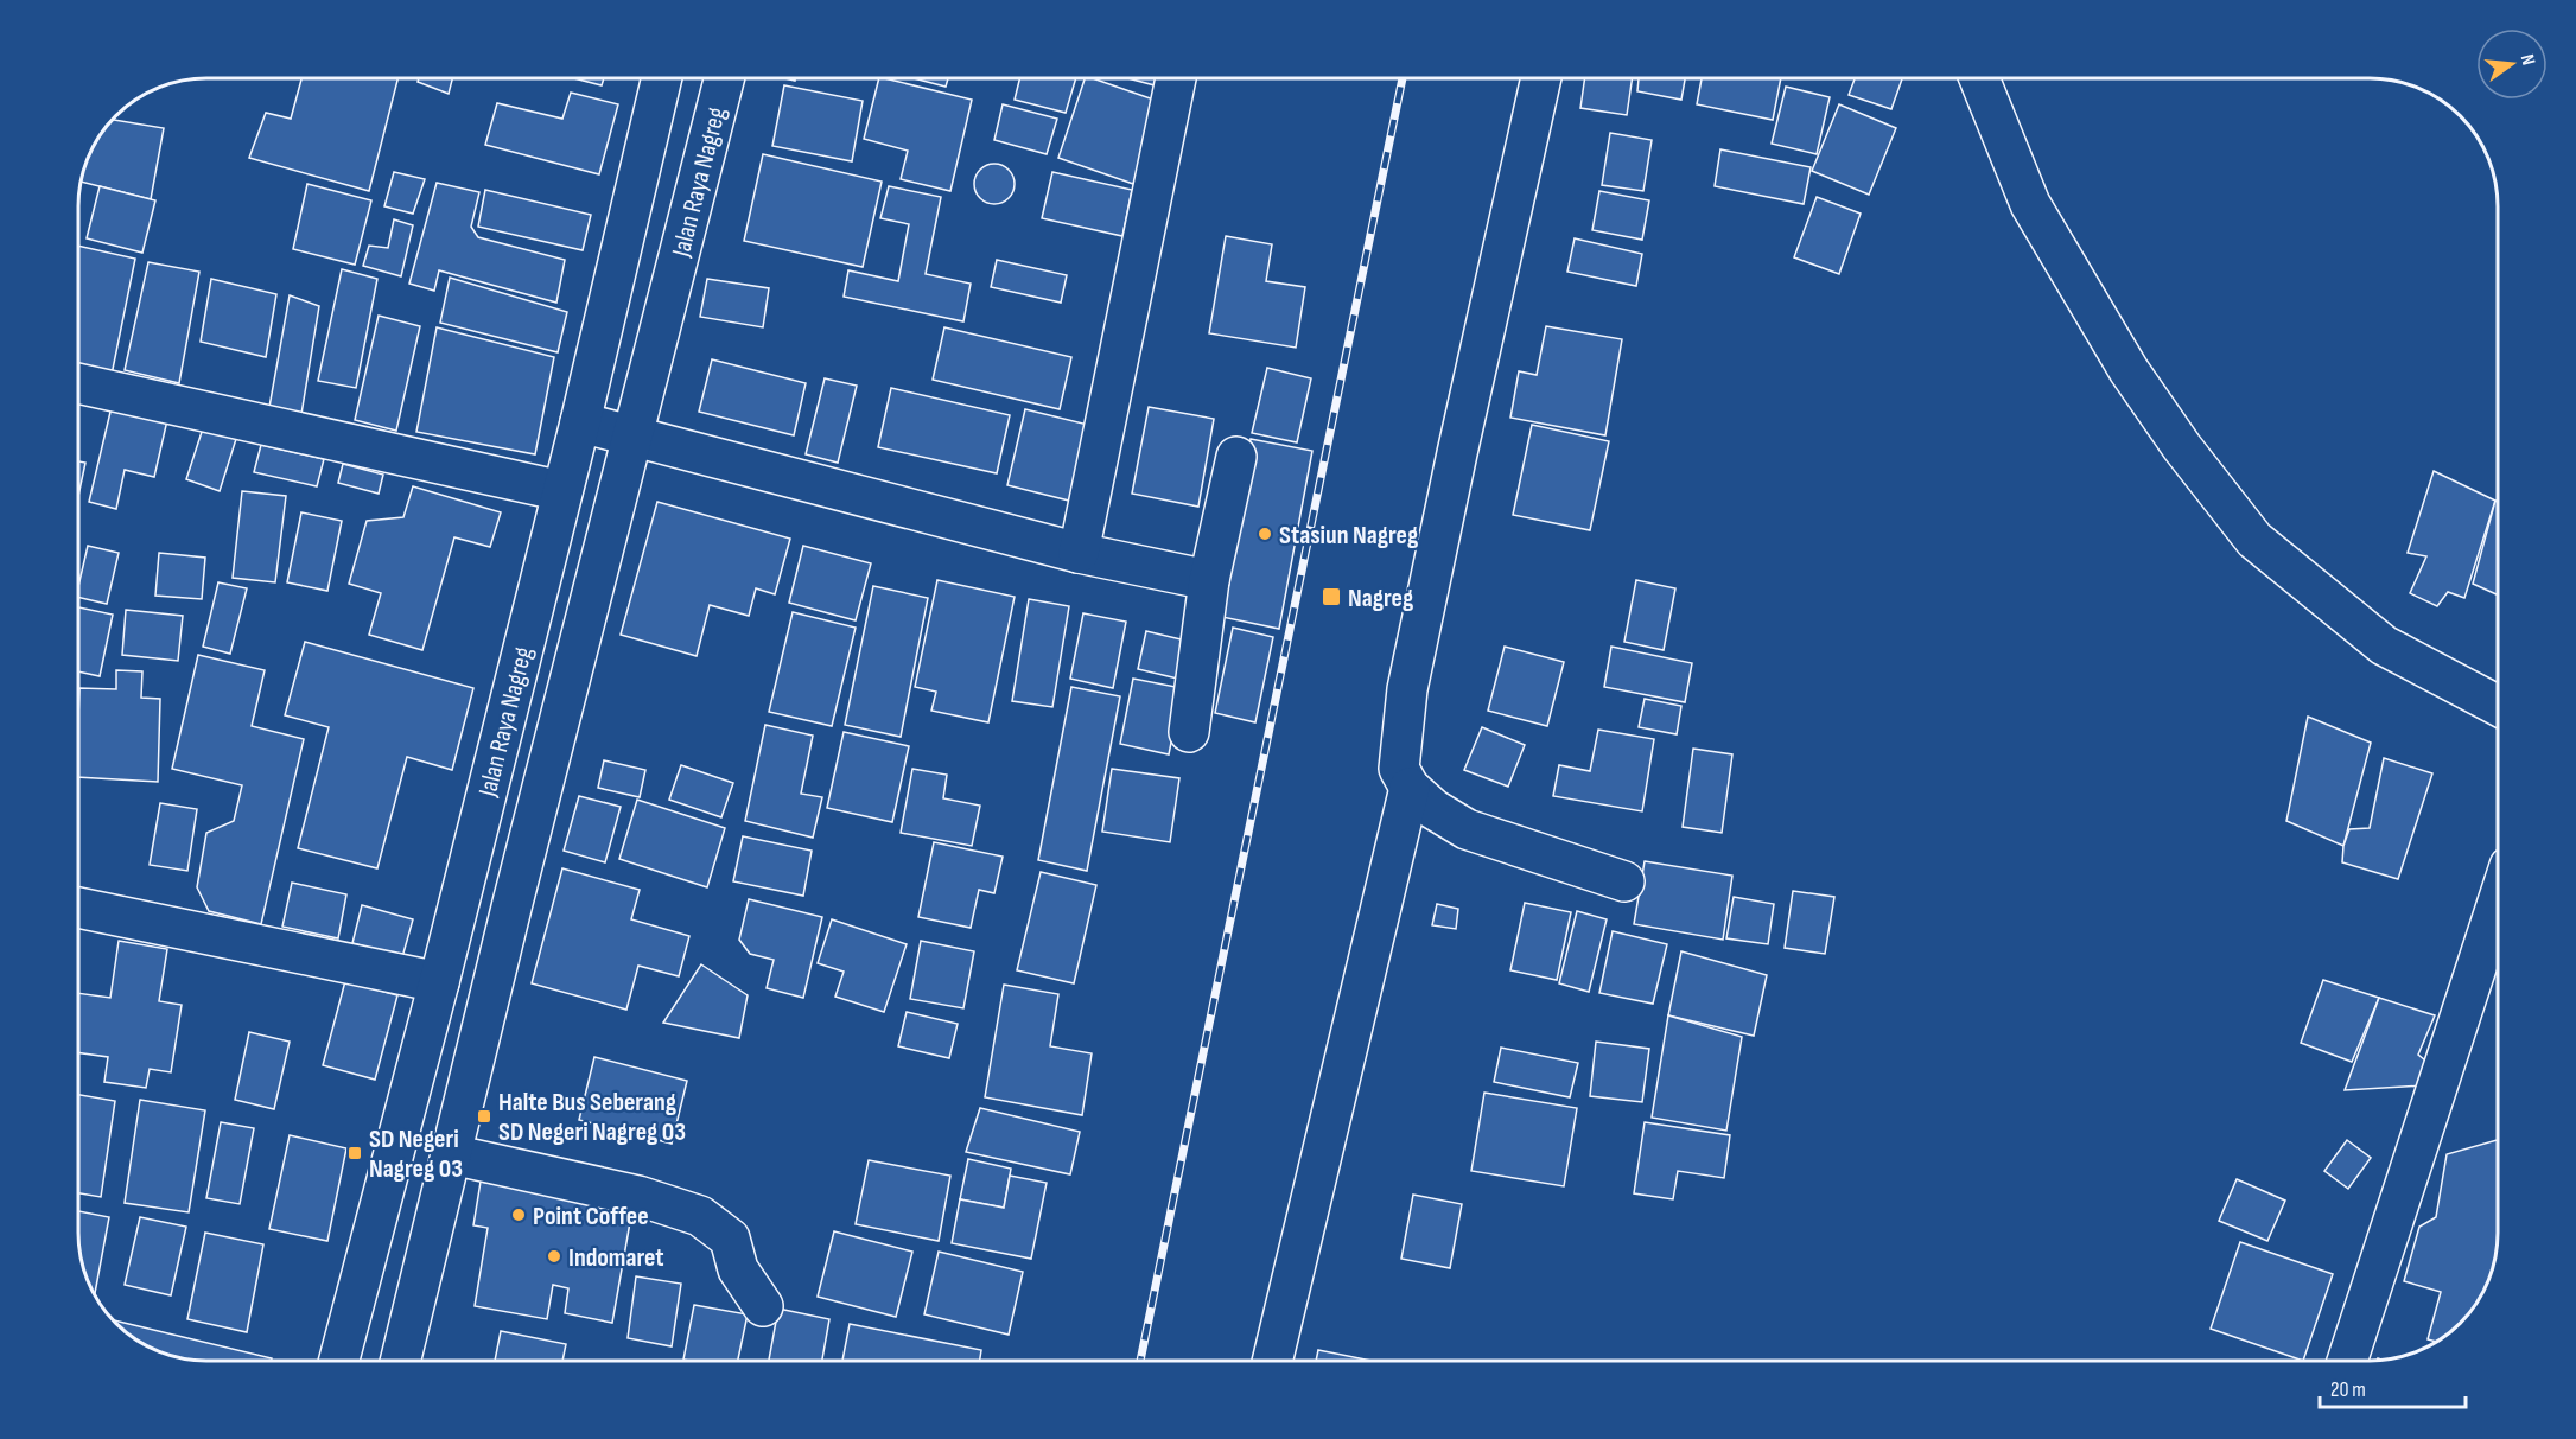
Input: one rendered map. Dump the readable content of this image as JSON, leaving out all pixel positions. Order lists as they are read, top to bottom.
{
  "streets": {
    "main road": ["Jalan Raya Nagreg"]
  },
  "places": {
    "other": ["Stasiun Nagreg", "Point Coffee", "Indomaret"],
    "transit": ["Nagreg", "Halte Bus Seberang SD Negeri Nagreg 03", "SD Negeri Nagreg 03"]
  },
  "scale_bar": "20 m",
  "north": "right"
}
